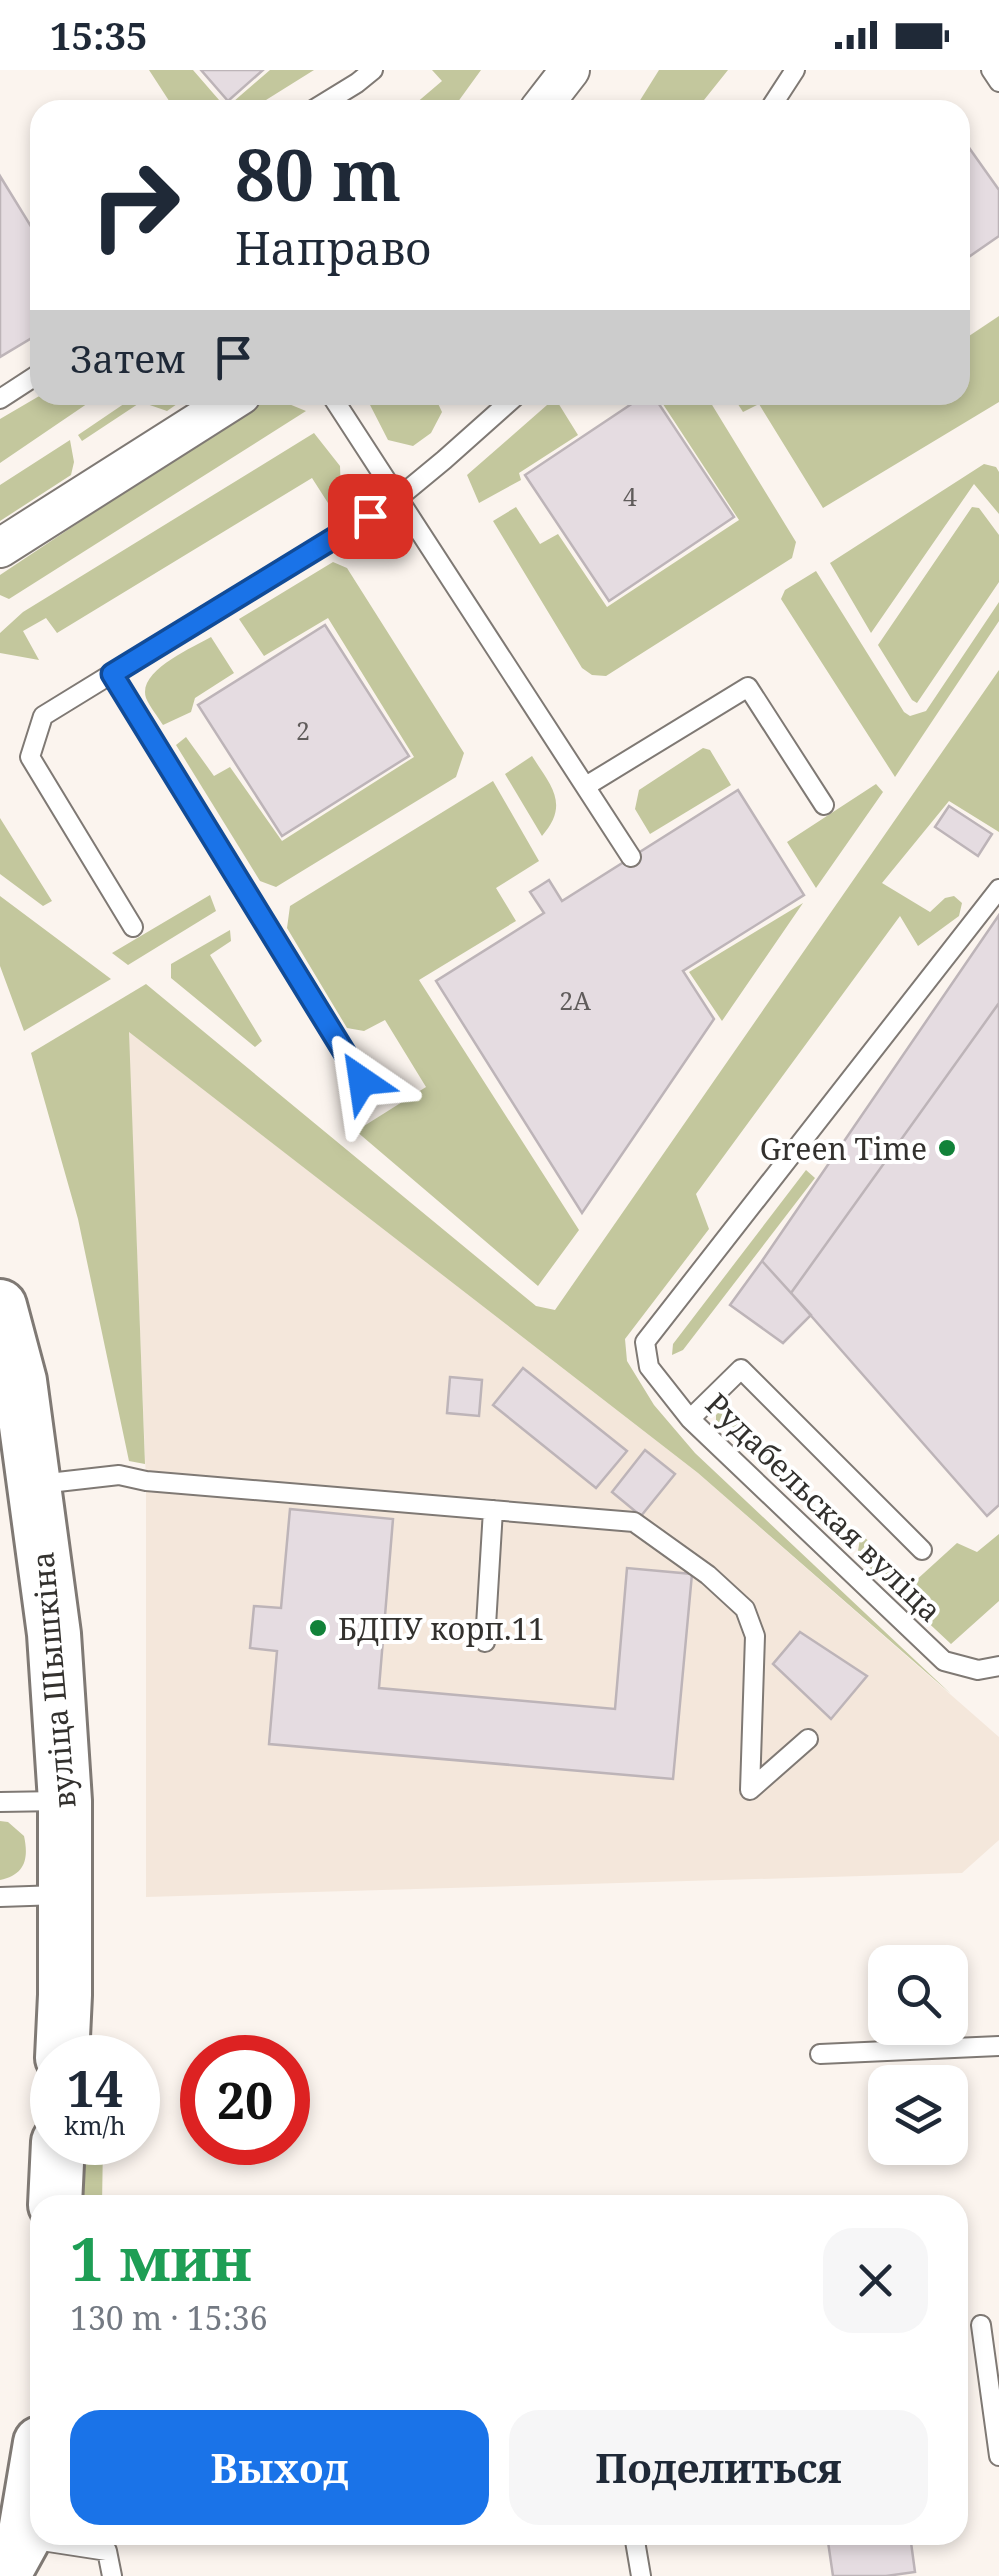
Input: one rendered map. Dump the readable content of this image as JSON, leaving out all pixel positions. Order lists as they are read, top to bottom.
{
  "streets": {
    "main road": ["вуліца Шышкіна"],
    "lane": ["Рудабельская вуліца"]
  },
  "places": ["Green Time", "БДПУ корп.11"],
  "house_numbers": ["4", "2", "2А"],
  "page": {
    "status": "15:35",
    "turn": ["80 m", "Направо"],
    "then": "Затем",
    "speed": "14 km/h",
    "limit": "20",
    "heading": ["1 мин", "130 m · 15:36"],
    "buttons": ["Выход", "Поделиться"]
  }
}
